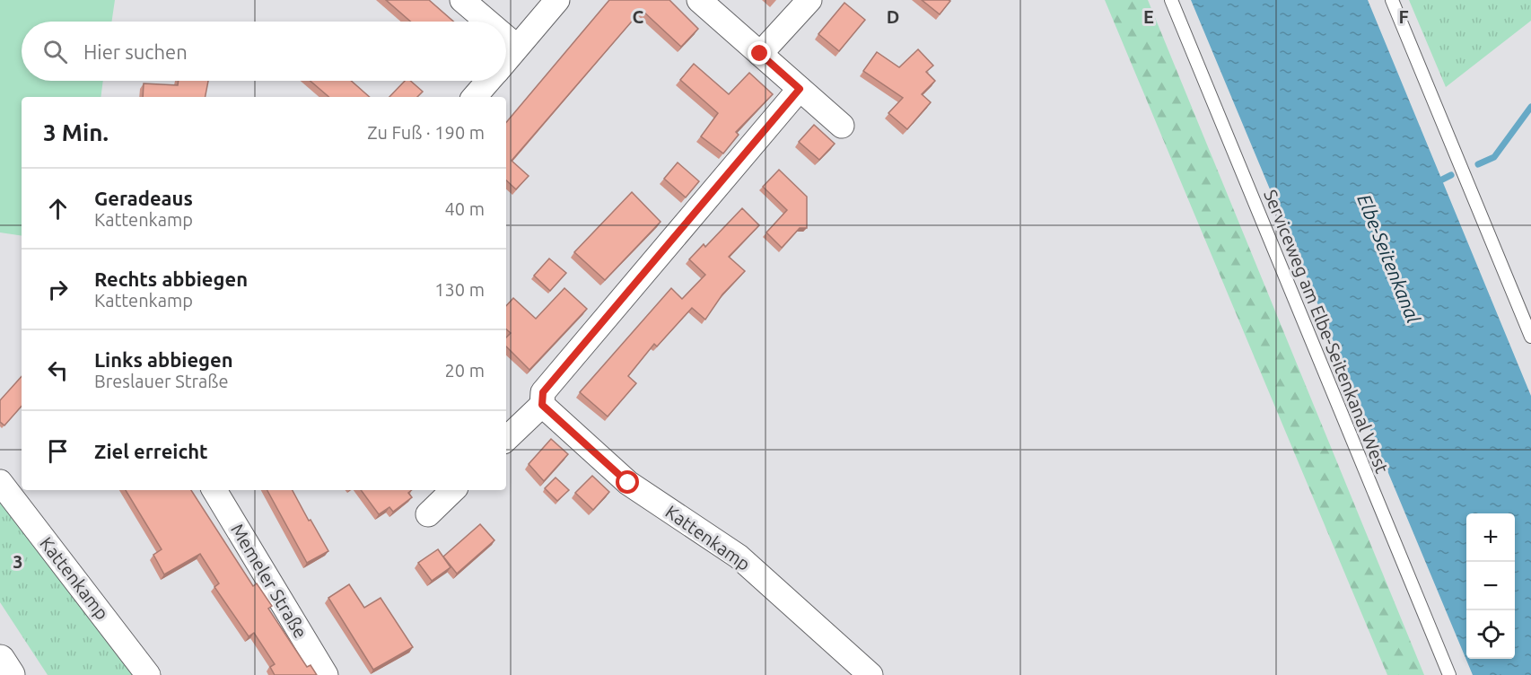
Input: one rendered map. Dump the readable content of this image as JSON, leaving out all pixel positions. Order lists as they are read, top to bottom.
{
  "streets": {
    "street": ["Kattenkamp", "Memeler Straße"],
    "lane": ["Serviceweg am Elbe-Seitenkanal West"]
  },
  "water": ["Elbe-Seitenkanal"],
  "page": {
    "search": "Hier suchen",
    "heading": ["3 Min.", "Zu Fuß · 190 m"],
    "list": [
      ["Geradeaus", "Kattenkamp", "40 m"],
      ["Rechts abbiegen", "Kattenkamp", "130 m"],
      ["Links abbiegen", "Breslauer Straße", "20 m"],
      "Ziel erreicht"
    ],
    "map_buttons": ["+", "−"]
  },
  "grid": {
    "columns": [
      "C",
      "D",
      "E",
      "F"
    ],
    "rows": ["3"]
  }
}
